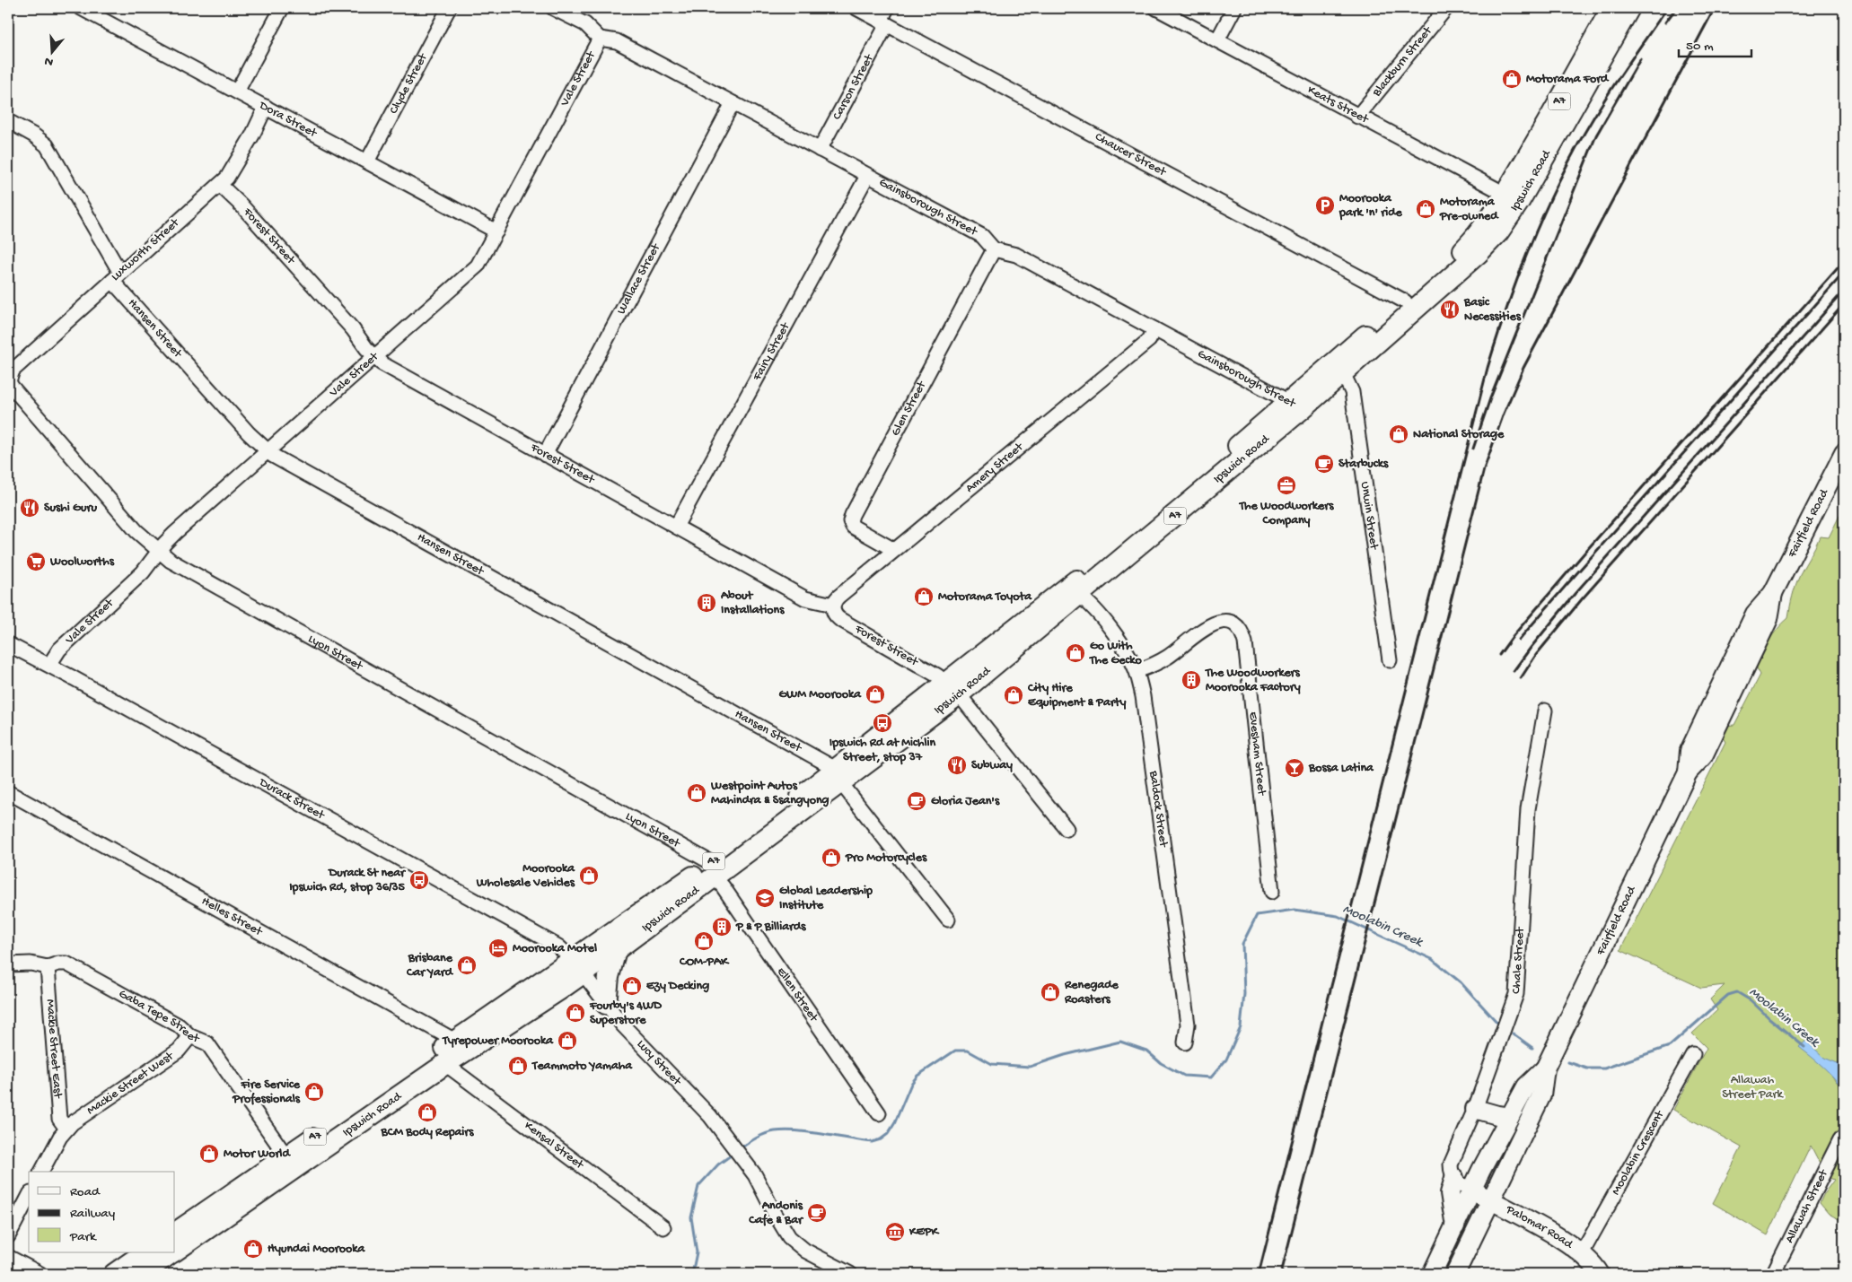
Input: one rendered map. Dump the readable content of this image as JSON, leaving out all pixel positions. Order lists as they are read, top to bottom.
{
  "streets": {
    "highway": ["A7", "Ipswich Road"],
    "main road": ["Fairfield Road", "Palomar Road"],
    "street": [
      "Blackburn Street",
      "Vale Street",
      "Clyde Street",
      "Carson Street",
      "Keats Street",
      "Dora Street",
      "Chaucer Street",
      "Gainsborough Street",
      "Forest Street",
      "Luxworth Street",
      "Wallace Street",
      "Hansen Street",
      "Fairy Street",
      "Glen Street",
      "Amery Street",
      "Unwin Street",
      "Lyon Street",
      "Evesham Street",
      "Durack Street",
      "Baldock Street",
      "Helles Street",
      "Chale Street",
      "Ellen Street",
      "Gaba Tepe Street",
      "Mackie Street East",
      "Lucy Street",
      "Mackie Street West",
      "Kensal Street",
      "Moolabin Crescent",
      "Allawah Street"
    ]
  },
  "crossings": [
    ["Blackburn Street", "Keats Street"],
    ["Vale Street", "Dora Street"],
    ["Vale Street", "Gainsborough Street"],
    ["Vale Street", "Forest Street"],
    ["Vale Street", "Hansen Street"],
    ["Vale Street", "Lyon Street"],
    ["Vale Street", "Durack Street"],
    ["Clyde Street", "Dora Street"],
    ["Carson Street", "Chaucer Street"],
    ["Carson Street", "Gainsborough Street"],
    ["Keats Street", "Ipswich Road"],
    ["Dora Street", "Luxworth Street"],
    ["Chaucer Street", "Ipswich Road"],
    ["Ipswich Road", "Gainsborough Street"],
    ["Ipswich Road", "Forest Street"],
    ["Ipswich Road", "Hansen Street"],
    ["Ipswich Road", "Unwin Street"],
    ["Ipswich Road", "Lyon Street"],
    ["Ipswich Road", "Durack Street"],
    ["Ipswich Road", "Baldock Street"],
    ["Ipswich Road", "Helles Street"],
    ["Ipswich Road", "Ellen Street"],
    ["Ipswich Road", "Gaba Tepe Street"],
    ["Ipswich Road", "Lucy Street"],
    ["Ipswich Road", "Kensal Street"],
    ["Gainsborough Street", "Wallace Street"],
    ["Gainsborough Street", "Fairy Street"],
    ["Gainsborough Street", "Glen Street"],
    ["Gainsborough Street", "Amery Street"],
    ["Forest Street", "Luxworth Street"],
    ["Forest Street", "Wallace Street"],
    ["Forest Street", "Fairy Street"],
    ["Forest Street", "Amery Street"],
    ["Luxworth Street", "Hansen Street"],
    ["Luxworth Street", "Lyon Street"],
    ["Glen Street", "Amery Street"],
    ["Fairfield Road", "Palomar Road"],
    ["Lyon Street", "Ellen Street"],
    ["Evesham Street", "Baldock Street"],
    ["Durack Street", "Lucy Street"],
    ["Gaba Tepe Street", "Mackie Street East"],
    ["Gaba Tepe Street", "Mackie Street West"],
    ["Mackie Street East", "Mackie Street West"],
    ["Moolabin Crescent", "Palomar Road"]
  ],
  "water": ["Moolabin Creek"],
  "parks": ["Allawah Street Park"],
  "places": {
    "shop": [
      "Motorama Ford",
      "Motorama Pre-owned",
      "National Storage",
      "Motorama Toyota",
      "Go With The Gecko",
      "GWM Moorooka",
      "City Hire Equipment & Party",
      "Westpoint Autos Mahindra & Ssangyong",
      "Pro Motorcycles",
      "Moorooka Wholesale Vehicles",
      "COM-PAK",
      "Brisbane Car Yard",
      "Ezy Decking",
      "Renegade Roasters",
      "Fourby's 4WD Superstore",
      "Tyrepower Moorooka",
      "Teammoto Yamaha",
      "Fire Service Professionals",
      "BCM Body Repairs",
      "Motor World",
      "Hyundai Moorooka"
    ],
    "parking": ["Moorooka park 'n' ride"],
    "restaurant": ["Basic Necessities", "Sushi Guru", "Subway"],
    "cafe": ["Starbucks", "Gloria Jean's", "Andonis Cafe & Bar"],
    "office": ["The Woodworkers Company"],
    "supermarket": ["Woolworths"],
    "building": ["About Installations", "The Woodworkers Moorooka Factory", "P & P Billiards"],
    "bus stop": ["Ipswich Rd at Michlin Street, stop 37", "Durack St near Ipswich Rd, stop 36/35"],
    "bar": ["Bossa Latina"],
    "school or university": ["Global Leadership Institute"],
    "hotel": ["Moorooka Motel"],
    "museum": ["KEPK"]
  },
  "legend": ["Road", "Railway", "Park"],
  "scale_bar": "50 m",
  "north": "bottom"
}
